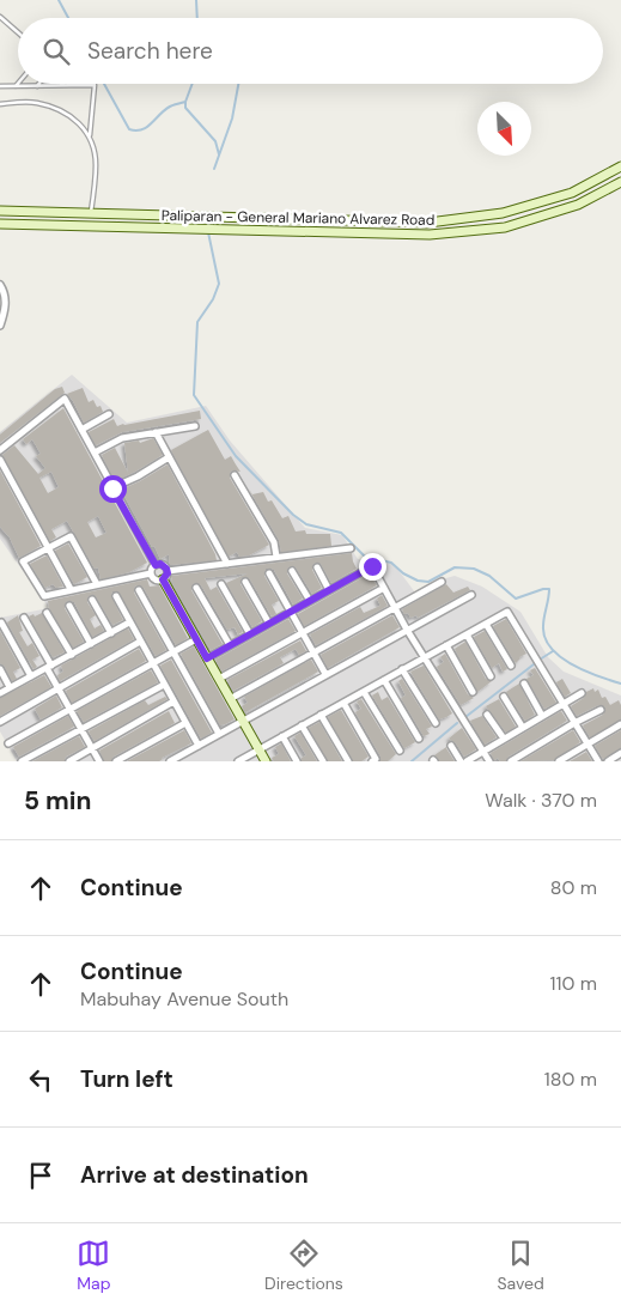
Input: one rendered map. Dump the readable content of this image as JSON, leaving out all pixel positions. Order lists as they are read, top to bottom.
{
  "streets": {
    "street": ["Paliparan - General Mariano Alvarez Road"]
  },
  "north": "bottom right",
  "page": {
    "search": "Search here",
    "heading": ["5 min", "Walk · 370 m"],
    "list": [
      ["Continue", "80 m"],
      ["Continue", "Mabuhay Avenue South", "110 m"],
      ["Turn left", "180 m"],
      "Arrive at destination"
    ],
    "nav": ["Map", "Directions", "Saved"]
  }
}
